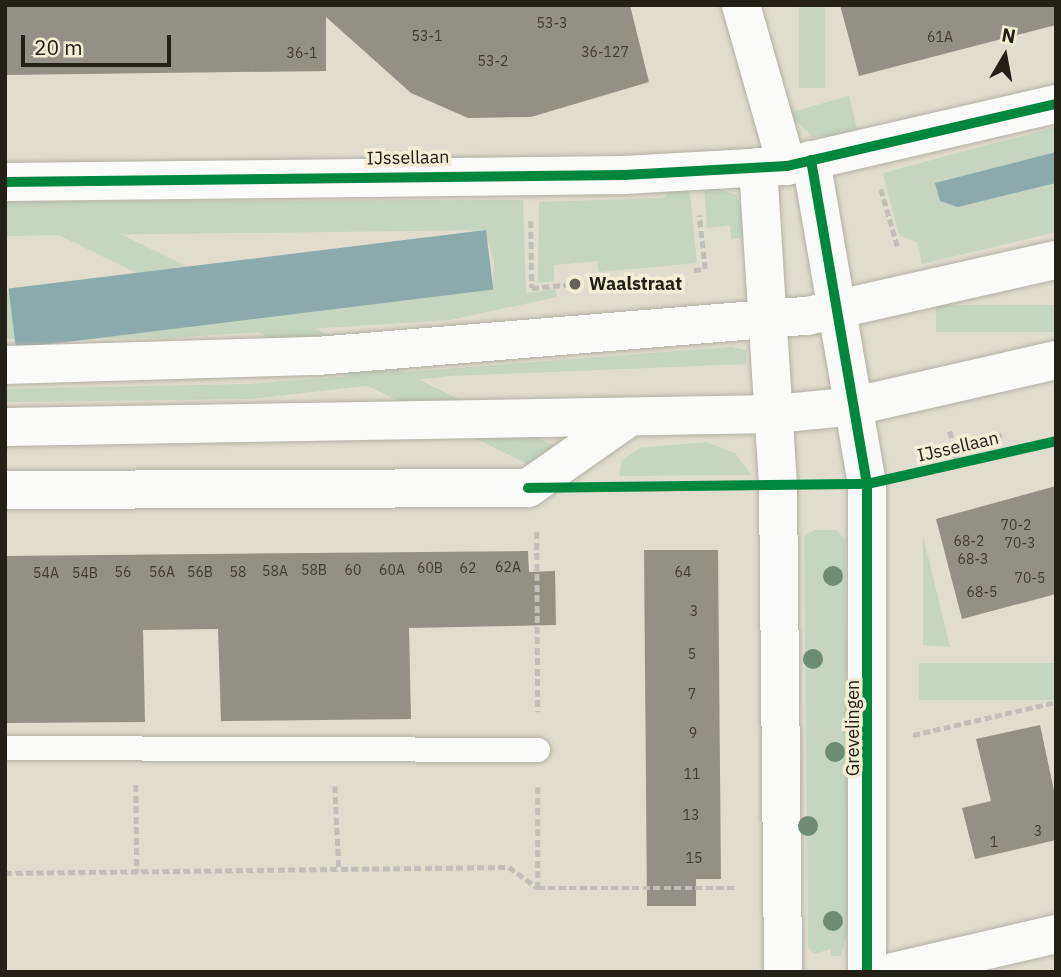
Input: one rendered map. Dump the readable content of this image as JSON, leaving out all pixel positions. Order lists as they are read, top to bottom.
{
  "streets": {
    "street": ["IJssellaan", "Grevelingen"]
  },
  "places": ["Waalstraat"],
  "house_numbers": [
    "53-3",
    "53-1",
    "61A",
    "36-127",
    "36-1",
    "53-2",
    "70-2",
    "68-2",
    "70-3",
    "68-3",
    "62A",
    "60B",
    "62",
    "58B",
    "60",
    "60A",
    "58A",
    "56",
    "56A",
    "56B",
    "58",
    "64",
    "54A",
    "54B",
    "70-5",
    "68-5",
    "3",
    "5",
    "7",
    "9",
    "11",
    "13",
    "3",
    "1",
    "15"
  ],
  "scale_bar": "20 m",
  "north": "top"
}
